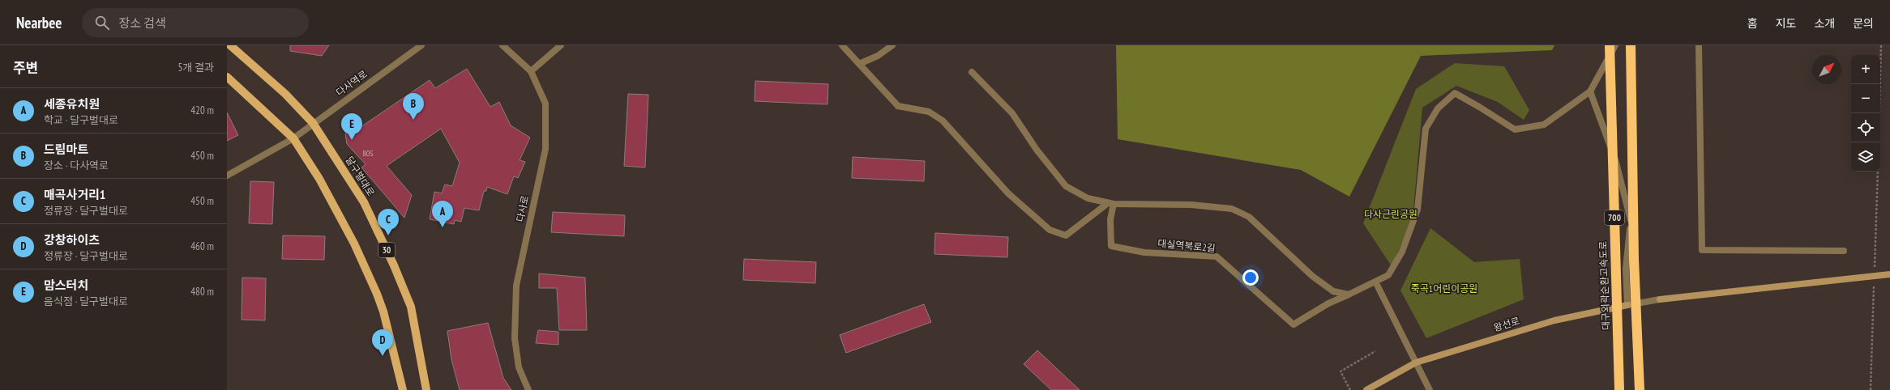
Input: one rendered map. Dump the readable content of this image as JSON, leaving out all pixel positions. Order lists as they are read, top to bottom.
{
  "streets": {
    "highway": ["700", "대구외곽순환고속도로"],
    "main road": ["달구벌대로", "30", "왕선로"],
    "street": ["다사역로", "다사로", "대실역북로2길"]
  },
  "crossings": [
    ["다사역로", "달구벌대로"]
  ],
  "parks": ["다사근린공원", "죽곡1어린이공원"],
  "house_numbers": ["805"],
  "north": "top right",
  "page": {
    "header": "Nearbee",
    "search": "장소 검색",
    "nav": [
      "홈",
      "지도",
      "소개",
      "문의"
    ],
    "heading": ["주변", "5개 결과"],
    "map_buttons": ["+", "−"],
    "list": [
      {
        "mark": "A",
        "name": "세종유치원",
        "note": "학교 · 달구벌대로",
        "value": "420 m"
      },
      {
        "mark": "B",
        "name": "드림마트",
        "note": "장소 · 다사역로",
        "value": "450 m"
      },
      {
        "mark": "C",
        "name": "매곡사거리1",
        "note": "정류장 · 달구벌대로",
        "value": "450 m"
      },
      {
        "mark": "D",
        "name": "강창하이츠",
        "note": "정류장 · 달구벌대로",
        "value": "460 m"
      },
      {
        "mark": "E",
        "name": "맘스터치",
        "note": "음식점 · 달구벌대로",
        "value": "480 m"
      }
    ],
    "pins": [
      "B",
      "E",
      "A",
      "C",
      "D"
    ]
  }
}
